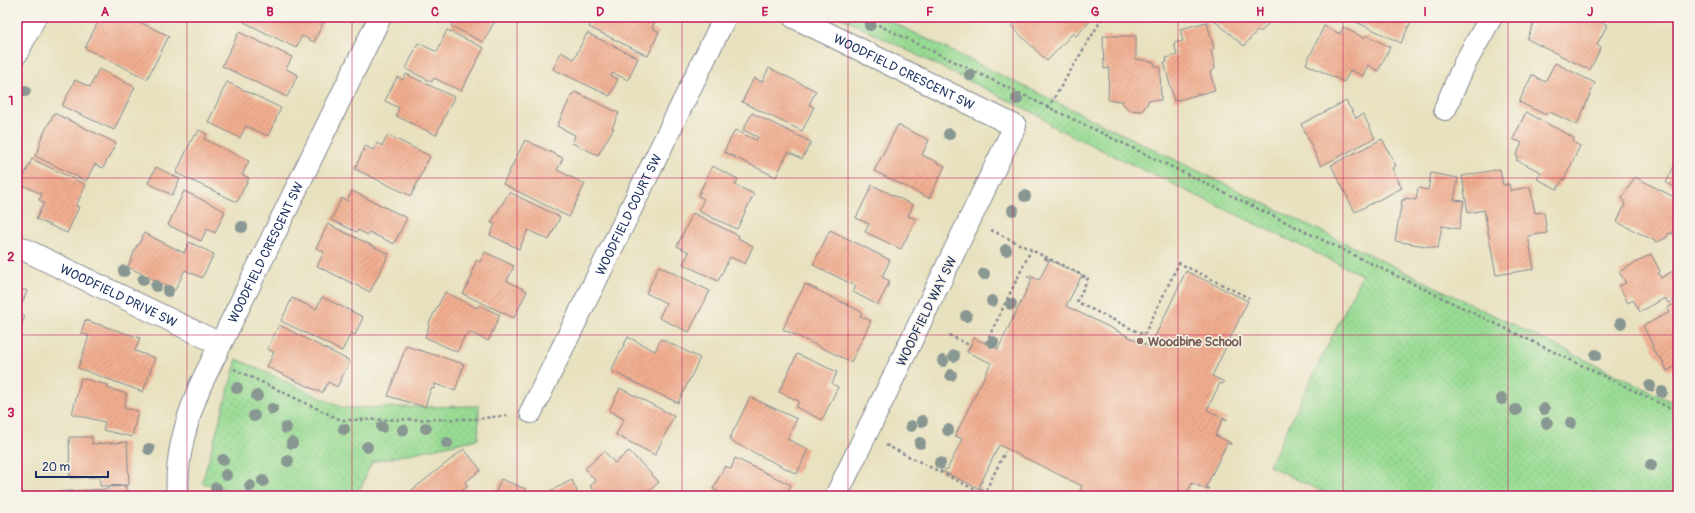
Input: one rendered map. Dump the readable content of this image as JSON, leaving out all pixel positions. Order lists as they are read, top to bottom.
{
  "streets": {
    "street": [
      "WOODFIELD CRESCENT SW",
      "WOODFIELD COURT SW",
      "WOODFIELD DRIVE SW",
      "WOODFIELD WAY SW"
    ]
  },
  "crossings": [
    ["WOODFIELD CRESCENT SW", "WOODFIELD DRIVE SW"],
    ["WOODFIELD CRESCENT SW", "WOODFIELD WAY SW"]
  ],
  "places": ["Woodbine School"],
  "scale_bar": "20 m",
  "grid": {
    "columns": [
      "A",
      "B",
      "C",
      "D",
      "E",
      "F",
      "G",
      "H",
      "I",
      "J"
    ],
    "rows": ["1", "2", "3"]
  }
}
